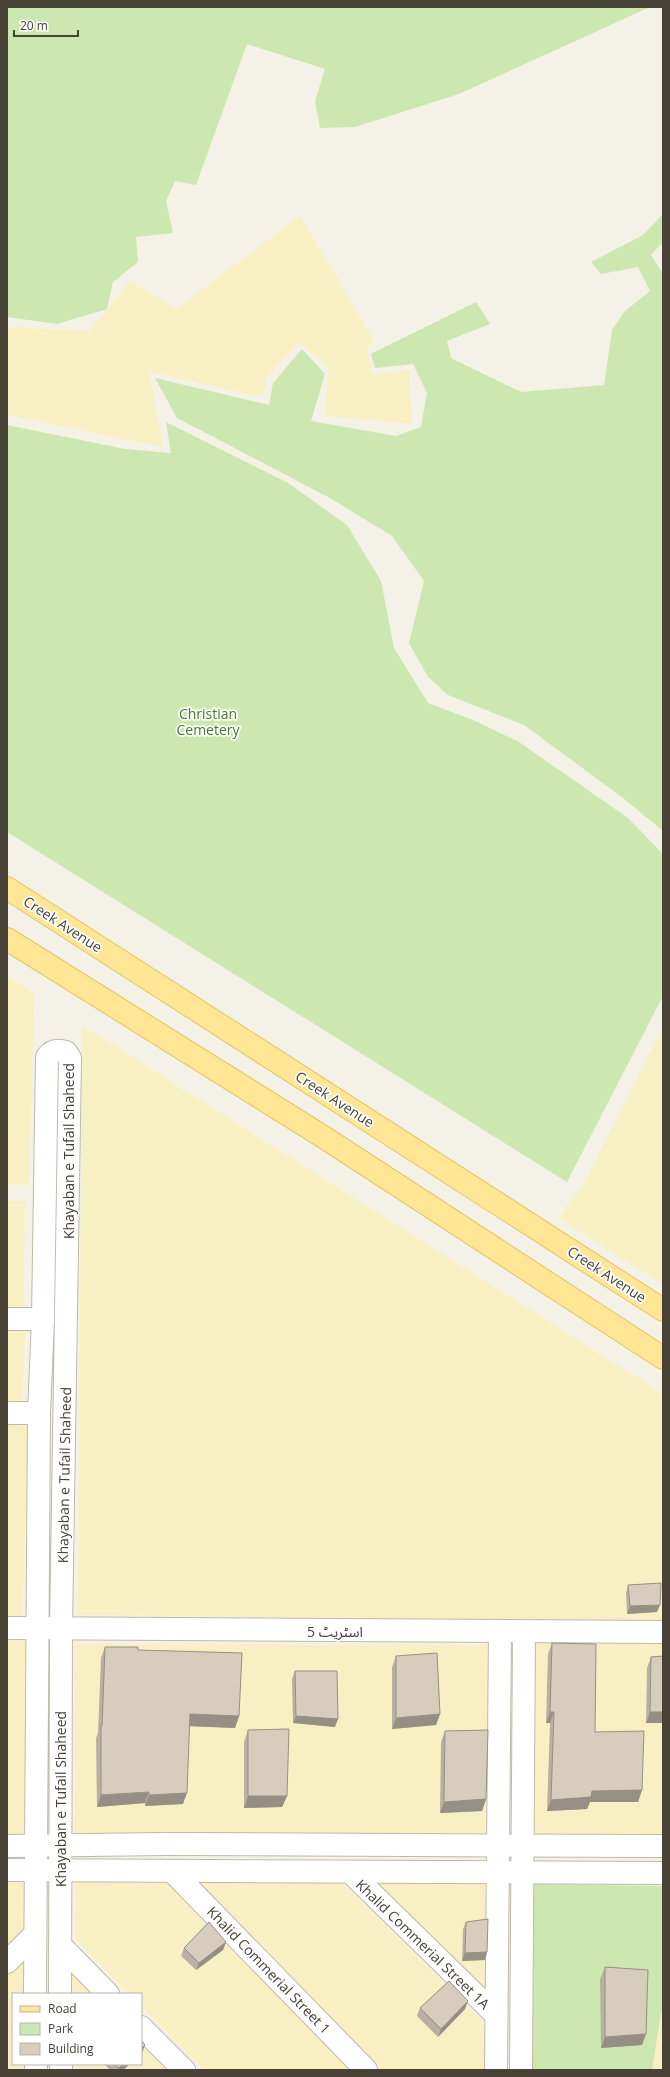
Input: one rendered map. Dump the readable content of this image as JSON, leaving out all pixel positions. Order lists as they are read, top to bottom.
{
  "streets": {
    "main road": ["Creek Avenue"],
    "street": [
      "Khayaban e Tufail Shaheed",
      "اسٹریٹ 5",
      "Khalid Commerial Street 1A",
      "Khalid Commerial Street 1"
    ]
  },
  "crossings": [
    ["Khayaban e Tufail Shaheed", "اسٹریٹ 5"]
  ],
  "parks": ["Christian Cemetery"],
  "legend": ["Road", "Park", "Building"],
  "scale_bar": "20 m"
}
